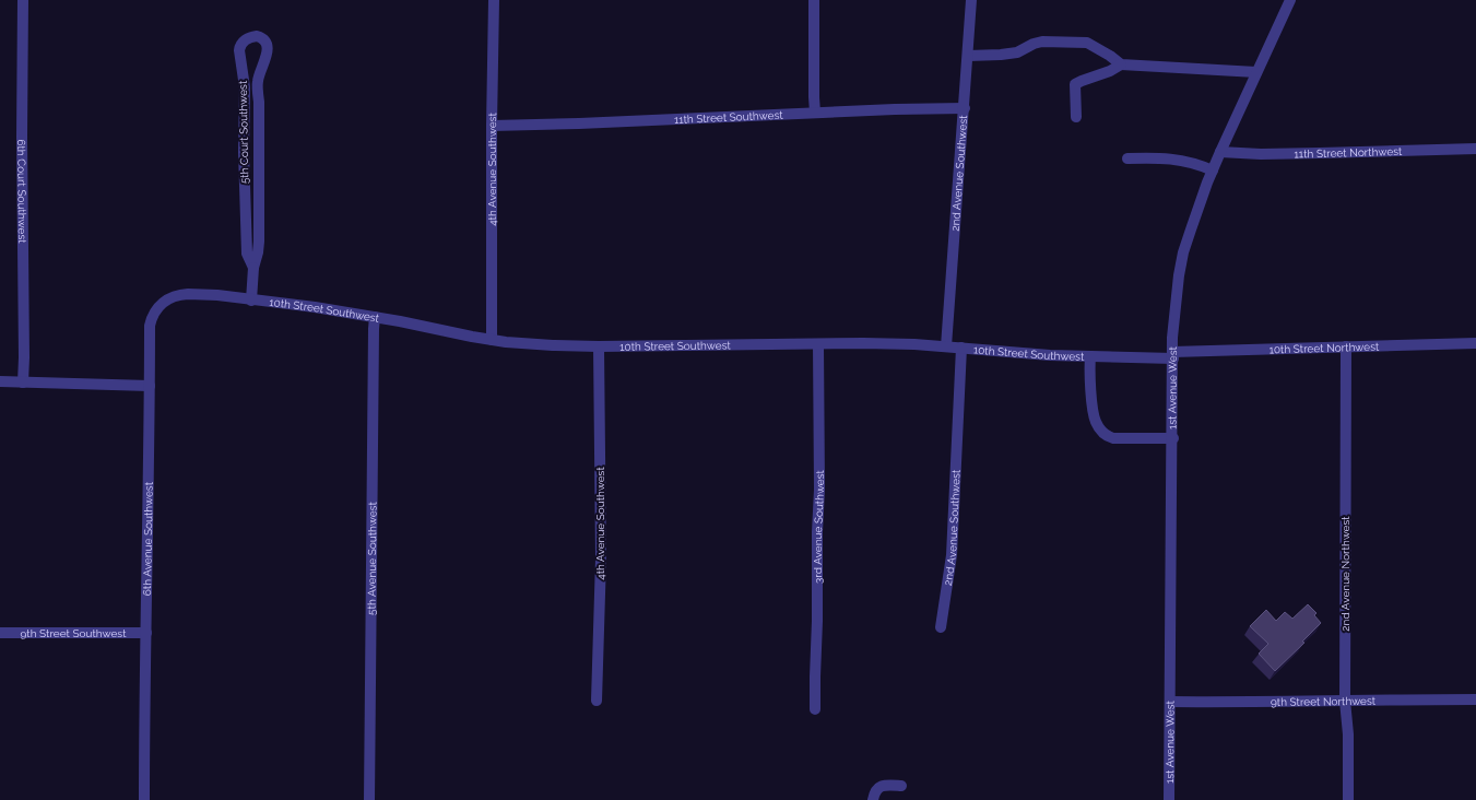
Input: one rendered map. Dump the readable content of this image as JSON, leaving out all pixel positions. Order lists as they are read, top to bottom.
{
  "streets": {
    "street": [
      "11th Street Southwest",
      "5th Court Southwest",
      "11th Street Northwest",
      "4th Avenue Southwest",
      "2nd Avenue Southwest",
      "6th Court Southwest",
      "10th Street Southwest",
      "10th Street Northwest",
      "1st Avenue West",
      "3rd Avenue Southwest",
      "6th Avenue Southwest",
      "5th Avenue Southwest",
      "2nd Avenue Northwest",
      "9th Street Southwest",
      "9th Street Northwest"
    ]
  },
  "crossings": [
    ["11th Street Southwest", "4th Avenue Southwest"],
    ["11th Street Southwest", "2nd Avenue Southwest"],
    ["5th Court Southwest", "10th Street Southwest"],
    ["11th Street Northwest", "1st Avenue West"],
    ["4th Avenue Southwest", "10th Street Southwest"],
    ["2nd Avenue Southwest", "10th Street Southwest"],
    ["10th Street Southwest", "10th Street Northwest"],
    ["10th Street Southwest", "1st Avenue West"],
    ["10th Street Southwest", "3rd Avenue Southwest"],
    ["10th Street Southwest", "6th Avenue Southwest"],
    ["10th Street Southwest", "5th Avenue Southwest"],
    ["10th Street Northwest", "1st Avenue West"],
    ["10th Street Northwest", "2nd Avenue Northwest"],
    ["1st Avenue West", "9th Street Northwest"],
    ["6th Avenue Southwest", "9th Street Southwest"],
    ["2nd Avenue Northwest", "9th Street Northwest"]
  ]
}
